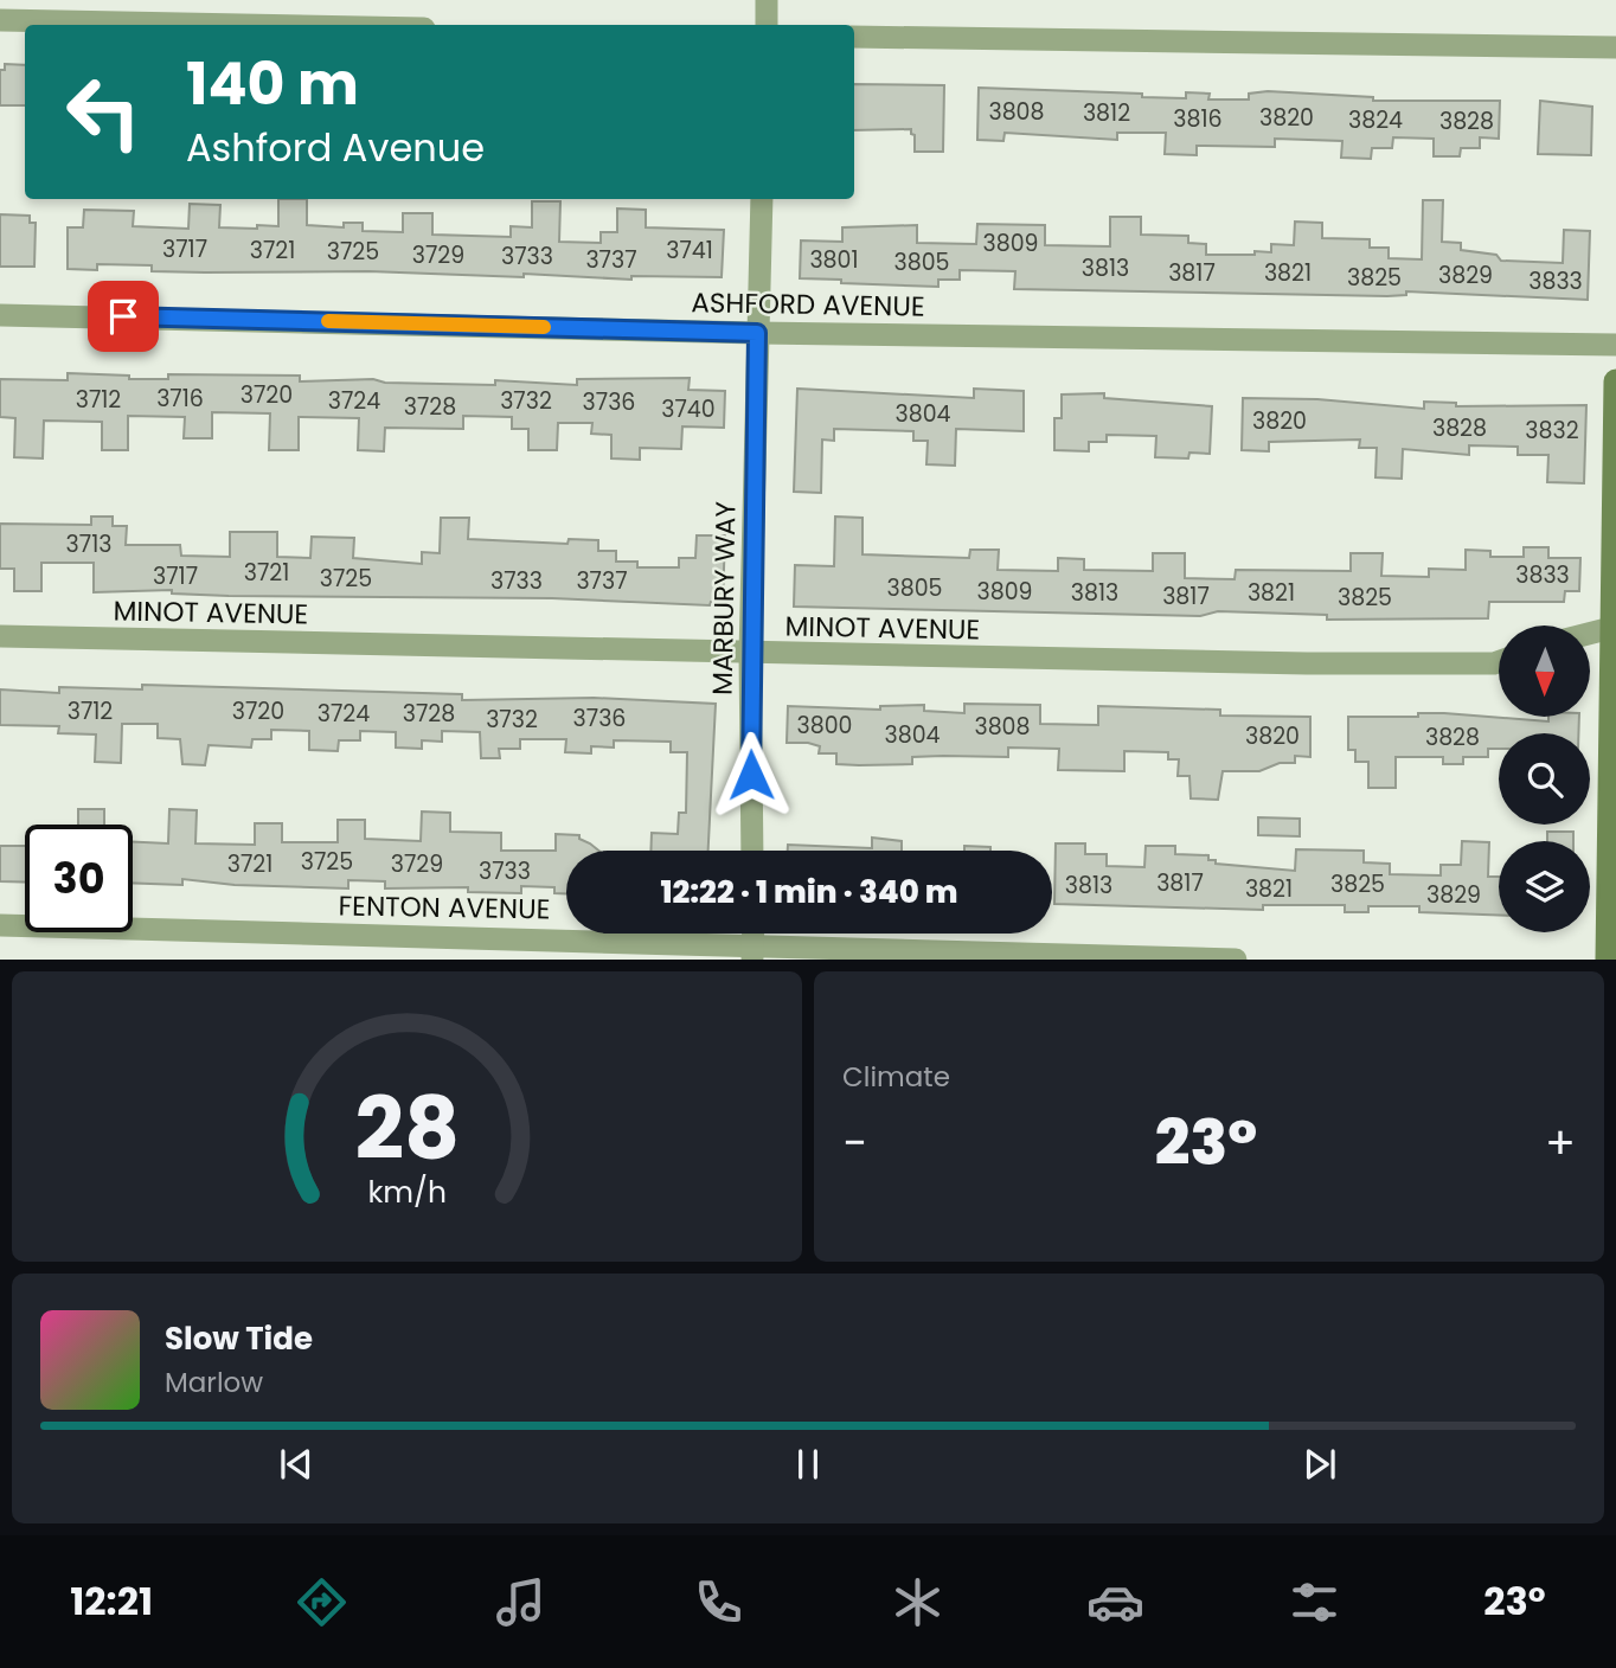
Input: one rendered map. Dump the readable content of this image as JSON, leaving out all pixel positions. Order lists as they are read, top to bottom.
{
  "streets": {
    "street": [
      "ASHFORD AVENUE",
      "MARBURY WAY",
      "MINOT AVENUE",
      "FENTON AVENUE"
    ]
  },
  "crossings": [
    ["ASHFORD AVENUE", "MARBURY WAY"],
    ["MARBURY WAY", "MINOT AVENUE"]
  ],
  "house_numbers": [
    "3808",
    "3812",
    "3820",
    "3816",
    "3824",
    "3828",
    "3809",
    "3717",
    "3721",
    "3741",
    "3725",
    "3729",
    "3733",
    "3737",
    "3801",
    "3805",
    "3813",
    "3817",
    "3821",
    "3829",
    "3825",
    "3833",
    "3720",
    "3716",
    "3712",
    "3724",
    "3732",
    "3736",
    "3728",
    "3740",
    "3804",
    "3820",
    "3828",
    "3832",
    "3713",
    "3721",
    "3833",
    "3717",
    "3725",
    "3733",
    "3737",
    "3805",
    "3809",
    "3813",
    "3821",
    "3817",
    "3825",
    "3712",
    "3720",
    "3724",
    "3728",
    "3736",
    "3732",
    "3800",
    "3808",
    "3804",
    "3820",
    "3828",
    "3725",
    "3721",
    "3729",
    "3733",
    "3817",
    "3825",
    "3813",
    "3821",
    "3829"
  ],
  "north": "bottom",
  "page": {
    "turn": ["140 m", "Ashford Avenue"],
    "limit": "30",
    "trip": "12:22 · 1 min · 340 m",
    "tile": "Climate",
    "heat": ["−", "23°", "+"],
    "song": ["Slow Tide", "Marlow"],
    "tabs": ["12:21", "23°"],
    "gauge": ["28", "km/h"]
  }
}
